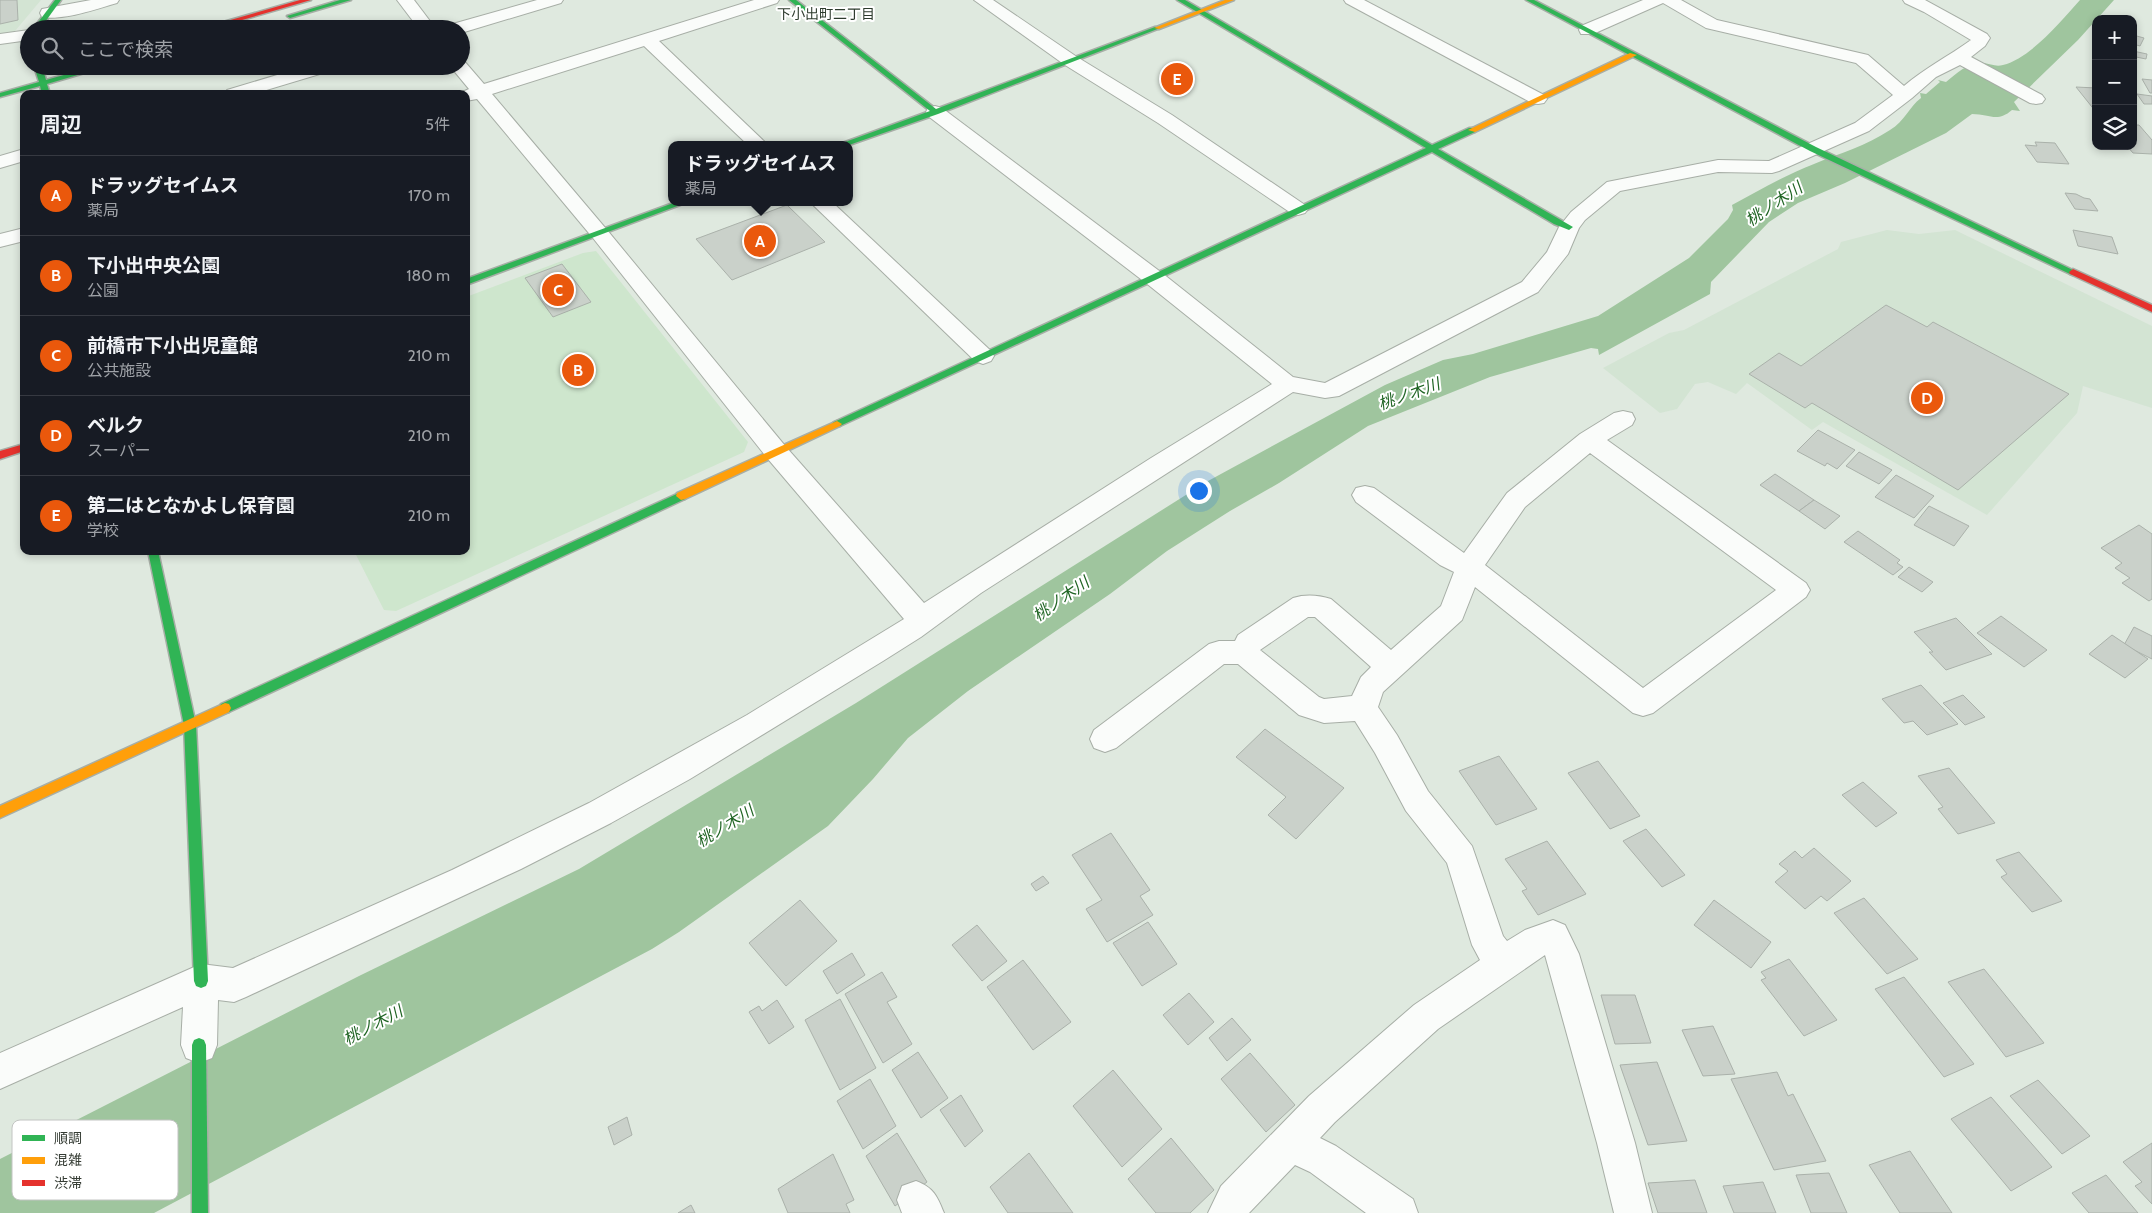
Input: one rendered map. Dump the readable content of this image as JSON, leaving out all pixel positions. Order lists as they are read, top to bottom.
{
  "districts": ["下小出町二丁目"],
  "water": ["桃ノ木川"],
  "legend": ["順調", "混雑", "渋滞"],
  "page": {
    "map_buttons": ["+", "−"],
    "search": "ここで検索",
    "pins": [
      "E",
      "A",
      "C",
      "B",
      "D"
    ],
    "heading": ["周辺", "5件"],
    "popup": ["ドラッグセイムス", "薬局"],
    "list": [
      {
        "mark": "A",
        "name": "ドラッグセイムス",
        "note": "薬局",
        "value": "170 m"
      },
      {
        "mark": "B",
        "name": "下小出中央公園",
        "note": "公園",
        "value": "180 m"
      },
      {
        "mark": "C",
        "name": "前橋市下小出児童館",
        "note": "公共施設",
        "value": "210 m"
      },
      {
        "mark": "D",
        "name": "ベルク",
        "note": "スーパー",
        "value": "210 m"
      },
      {
        "mark": "E",
        "name": "第二はとなかよし保育園",
        "note": "学校",
        "value": "210 m"
      }
    ]
  }
}
